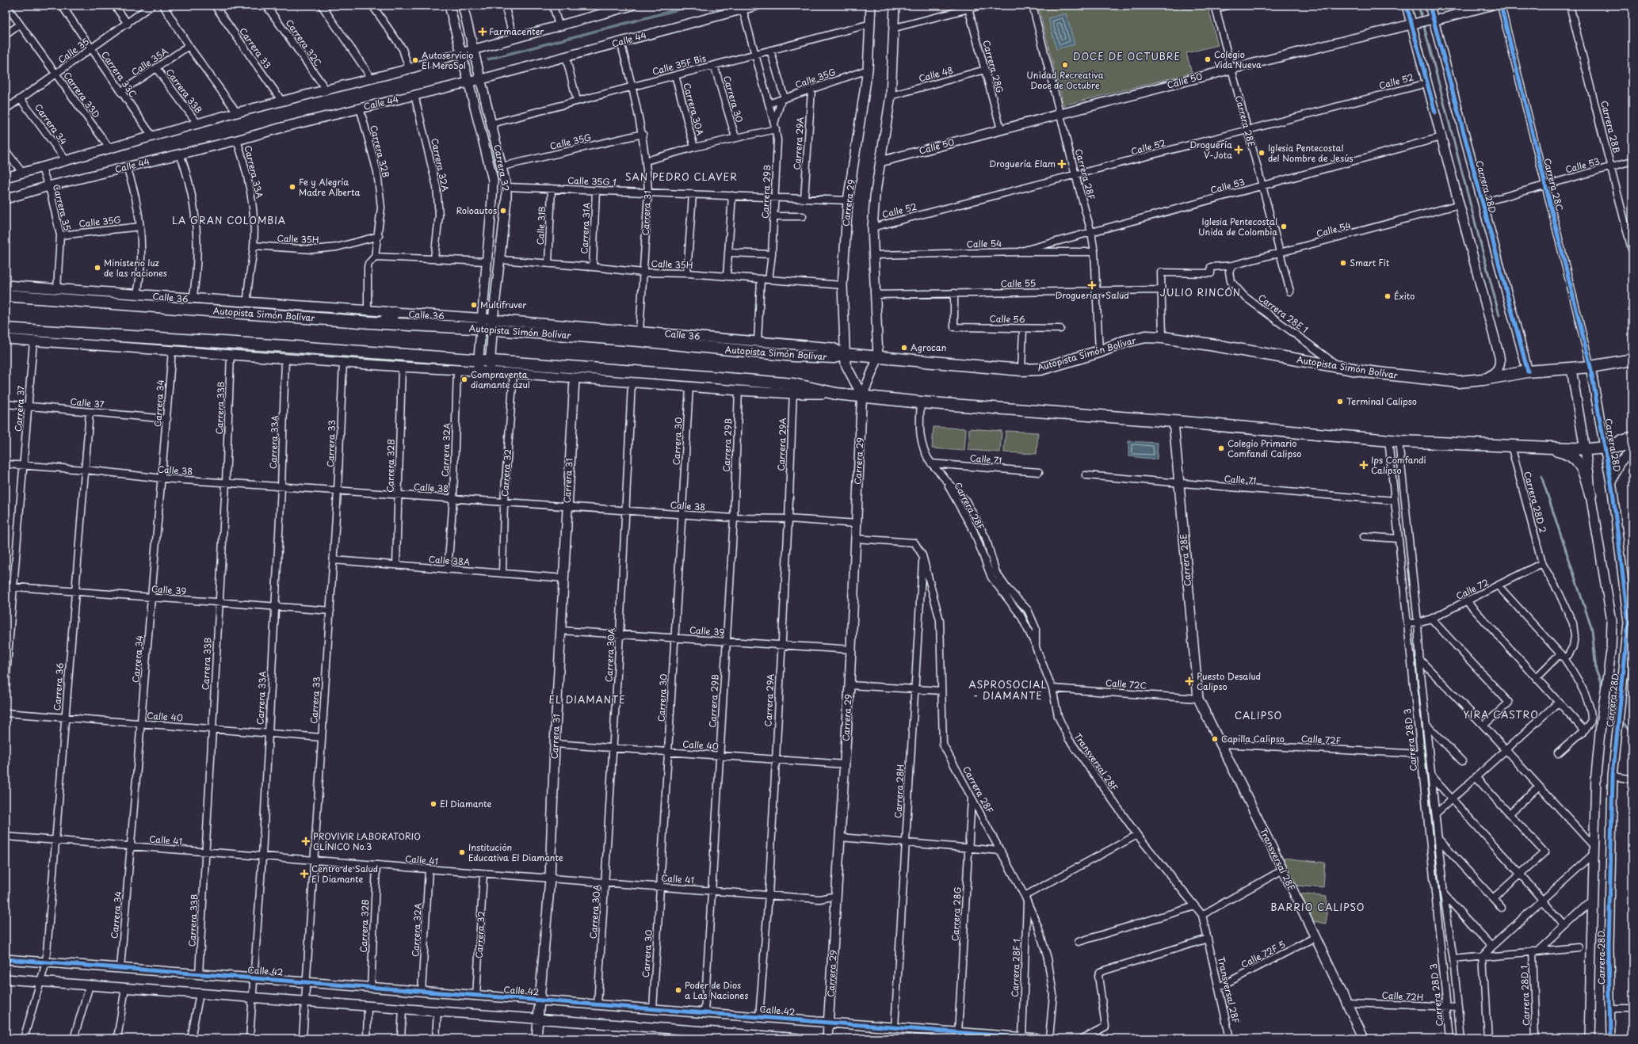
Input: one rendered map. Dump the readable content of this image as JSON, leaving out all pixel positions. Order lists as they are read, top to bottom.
{
  "streets": {
    "highway": ["Autopista Simón Bolívar"],
    "street": [
      "Calle 44",
      "Carrera 32C",
      "Carrera 33",
      "Calle 35",
      "Calle 35A",
      "Calle 35F Bis",
      "Carrera 28G",
      "Carrera 33C",
      "Calle 48",
      "Calle 35G",
      "Calle 50",
      "Calle 52",
      "Carrera 33B",
      "Carrera 33D",
      "Carrera 30",
      "Carrera 30A",
      "Carrera 28E",
      "Carrera 34",
      "Carrera 28B",
      "Carrera 29A",
      "Carrera 32B",
      "Carrera 32A",
      "Calle 53",
      "Carrera 32",
      "Carrera 33A",
      "Carrera 28F",
      "Calle 35G 1",
      "Carrera 28C",
      "Carrera 28D",
      "Carrera 29B",
      "Carrera 29",
      "Carrera 35",
      "Carrera 31",
      "Calle 31B",
      "Carrera 31A",
      "Calle 54",
      "Calle 35H",
      "Calle 55",
      "Calle 36",
      "Carrera 28E 1",
      "Calle 56",
      "Calle 37",
      "Carrera 37",
      "Calle 71",
      "Calle 38",
      "Carrera 28D 2",
      "Calle 38A",
      "Calle 72",
      "Calle 39",
      "Calle 72C",
      "Carrera 36",
      "Calle 40",
      "Calle 72F",
      "Carrera 28D 3",
      "Transversal 28F",
      "Carrera 28H",
      "Calle 41",
      "Transversal 28E",
      "Calle 72F 5",
      "Carrera 28F 1",
      "Calle 42",
      "Carrera 28D 1",
      "Calle 72H"
    ]
  },
  "crossings": [
    ["Calle 44", "Carrera 32B"],
    ["Calle 44", "Carrera 32A"],
    ["Calle 44", "Carrera 32"],
    ["Calle 44", "Carrera 33A"],
    ["Calle 44", "Carrera 29B"],
    ["Calle 44", "Carrera 35"],
    ["Calle 44", "Carrera 31"],
    ["Carrera 33", "Calle 38"],
    ["Carrera 33", "Calle 38A"],
    ["Carrera 33", "Calle 39"],
    ["Carrera 33", "Calle 40"],
    ["Carrera 33", "Calle 41"],
    ["Carrera 33", "Calle 42"],
    ["Calle 35", "Carrera 33C"],
    ["Calle 35", "Carrera 33D"],
    ["Calle 35", "Carrera 34"],
    ["Calle 35A", "Carrera 33C"],
    ["Calle 35A", "Carrera 33B"],
    ["Calle 35F Bis", "Carrera 30"],
    ["Calle 35F Bis", "Carrera 30A"],
    ["Calle 35F Bis", "Carrera 32"],
    ["Calle 35F Bis", "Carrera 29B"],
    ["Calle 35F Bis", "Carrera 29"],
    ["Calle 35F Bis", "Carrera 31"],
    ["Carrera 28G", "Calle 48"],
    ["Carrera 28G", "Calle 50"],
    ["Carrera 28G", "Carrera 28F"],
    ["Carrera 28G", "Calle 42"],
    ["Calle 48", "Carrera 29"],
    ["Calle 35G", "Carrera 29A"],
    ["Calle 35G", "Carrera 32"],
    ["Calle 35G", "Carrera 29B"],
    ["Calle 35G", "Carrera 29"],
    ["Calle 35G", "Carrera 35"],
    ["Calle 35G", "Carrera 31"],
    ["Calle 50", "Carrera 28E"],
    ["Calle 50", "Carrera 28F"],
    ["Calle 50", "Carrera 28D"],
    ["Calle 50", "Carrera 29"],
    ["Calle 52", "Carrera 28E"],
    ["Calle 52", "Carrera 28F"],
    ["Calle 52", "Carrera 29"],
    ["Carrera 33B", "Calle 38"],
    ["Carrera 33B", "Calle 39"],
    ["Carrera 33B", "Calle 40"],
    ["Carrera 33B", "Calle 41"],
    ["Carrera 33B", "Calle 42"],
    ["Carrera 30", "Calle 38"],
    ["Carrera 30", "Calle 39"],
    ["Carrera 30", "Calle 40"],
    ["Carrera 30", "Calle 41"],
    ["Carrera 30", "Calle 42"],
    ["Carrera 30A", "Calle 38"],
    ["Carrera 30A", "Calle 39"],
    ["Carrera 30A", "Calle 40"],
    ["Carrera 30A", "Calle 41"],
    ["Carrera 30A", "Calle 42"],
    ["Carrera 28E", "Calle 53"],
    ["Carrera 28E", "Calle 54"],
    ["Carrera 28E", "Calle 71"],
    ["Carrera 28E", "Calle 72C"],
    ["Carrera 28E", "Transversal 28E"],
    ["Carrera 34", "Calle 37"],
    ["Carrera 34", "Calle 38"],
    ["Carrera 34", "Calle 39"],
    ["Carrera 34", "Calle 40"],
    ["Carrera 34", "Calle 41"],
    ["Carrera 34", "Calle 42"],
    ["Carrera 28B", "Calle 53"],
    ["Carrera 29A", "Calle 35G 1"],
    ["Carrera 29A", "Calle 38"],
    ["Carrera 29A", "Calle 39"],
    ["Carrera 29A", "Calle 40"],
    ["Carrera 29A", "Calle 41"],
    ["Carrera 29A", "Calle 42"],
    ["Carrera 32B", "Calle 35H"],
    ["Carrera 32B", "Calle 36"],
    ["Carrera 32B", "Calle 38"],
    ["Carrera 32B", "Calle 38A"],
    ["Carrera 32B", "Calle 41"],
    ["Carrera 32B", "Calle 42"],
    ["Carrera 32A", "Calle 38"],
    ["Carrera 32A", "Calle 38A"],
    ["Carrera 32A", "Calle 41"],
    ["Carrera 32A", "Calle 42"],
    ["Calle 53", "Carrera 28F"],
    ["Calle 53", "Carrera 28C"],
    ["Calle 53", "Carrera 28D"],
    ["Calle 53", "Calle 54"],
    ["Carrera 32", "Calle 35G 1"],
    ["Carrera 32", "Calle 35H"],
    ["Carrera 32", "Calle 36"],
    ["Carrera 32", "Autopista Simón Bolívar"],
    ["Carrera 32", "Calle 38"],
    ["Carrera 32", "Calle 38A"],
    ["Carrera 32", "Calle 41"],
    ["Carrera 32", "Calle 42"],
    ["Carrera 33A", "Calle 35H"],
    ["Carrera 33A", "Calle 36"],
    ["Carrera 33A", "Calle 38"],
    ["Carrera 33A", "Calle 39"],
    ["Carrera 33A", "Calle 40"],
    ["Carrera 33A", "Calle 41"],
    ["Carrera 33A", "Calle 42"],
    ["Carrera 28F", "Carrera 29"],
    ["Carrera 28F", "Calle 54"],
    ["Carrera 28F", "Calle 55"],
    ["Carrera 28F", "Autopista Simón Bolívar"],
    ["Carrera 28F", "Carrera 28H"],
    ["Carrera 28F", "Carrera 28F 1"],
    ["Calle 35G 1", "Carrera 29B"],
    ["Calle 35G 1", "Carrera 29"],
    ["Calle 35G 1", "Carrera 31"],
    ["Calle 35G 1", "Calle 31B"],
    ["Calle 35G 1", "Carrera 31A"],
    ["Carrera 28C", "Carrera 28D"],
    ["Carrera 28C", "Autopista Simón Bolívar"],
    ["Carrera 28D", "Autopista Simón Bolívar"],
    ["Carrera 29B", "Calle 35H"],
    ["Carrera 29B", "Calle 38"],
    ["Carrera 29B", "Calle 39"],
    ["Carrera 29B", "Calle 40"],
    ["Carrera 29B", "Calle 41"],
    ["Carrera 29B", "Calle 42"],
    ["Carrera 29", "Calle 54"],
    ["Carrera 29", "Calle 35H"],
    ["Carrera 29", "Calle 55"],
    ["Carrera 29", "Calle 36"],
    ["Carrera 29", "Autopista Simón Bolívar"],
    ["Carrera 29", "Calle 38"],
    ["Carrera 29", "Calle 39"],
    ["Carrera 29", "Calle 40"],
    ["Carrera 29", "Calle 41"],
    ["Carrera 29", "Calle 42"],
    ["Carrera 35", "Calle 36"],
    ["Carrera 31", "Calle 35H"],
    ["Carrera 31", "Calle 36"],
    ["Carrera 31", "Calle 38"],
    ["Carrera 31", "Calle 38A"],
    ["Carrera 31", "Calle 39"],
    ["Carrera 31", "Calle 40"],
    ["Carrera 31", "Calle 41"],
    ["Carrera 31", "Calle 42"],
    ["Calle 31B", "Calle 35H"],
    ["Carrera 31A", "Calle 35H"],
    ["Calle 54", "Calle 55"],
    ["Calle 54", "Carrera 28E 1"],
    ["Calle 55", "Calle 56"],
    ["Calle 36", "Autopista Simón Bolívar"],
    ["Carrera 28E 1", "Autopista Simón Bolívar"],
    ["Calle 37", "Carrera 37"],
    ["Calle 37", "Carrera 36"],
    ["Carrera 37", "Calle 38"],
    ["Carrera 37", "Calle 39"],
    ["Calle 71", "Carrera 28D 3"],
    ["Calle 71", "Transversal 28F"],
    ["Calle 38", "Carrera 36"],
    ["Carrera 28D 2", "Calle 72"],
    ["Calle 72", "Carrera 28D 3"],
    ["Calle 39", "Carrera 36"],
    ["Calle 72C", "Transversal 28F"],
    ["Calle 72C", "Transversal 28E"],
    ["Carrera 36", "Calle 40"],
    ["Carrera 36", "Calle 41"],
    ["Carrera 36", "Calle 42"],
    ["Calle 72F", "Carrera 28D 3"],
    ["Calle 72F", "Transversal 28E"],
    ["Carrera 28D 3", "Calle 72H"],
    ["Transversal 28F", "Calle 72F 5"],
    ["Carrera 28H", "Calle 42"],
    ["Transversal 28E", "Calle 72F 5"],
    ["Transversal 28E", "Calle 72H"],
    ["Carrera 28F 1", "Calle 42"]
  ],
  "districts": [
    "DOCE DE OCTUBRE",
    "SAN PEDRO CLAVER",
    "LA GRAN COLOMBIA",
    "JULIO RINCÓN",
    "ASPROSOCIAL - DIAMANTE",
    "EL DIAMANTE",
    "YIRA CASTRO",
    "CALIPSO",
    "BARRIO CALIPSO"
  ],
  "places": {
    "health": [
      "Farmacenter",
      "Droguería V-Jota",
      "Droguería Elam",
      "Droguería +Salud",
      "Ips Comfandi Calipso",
      "Puesto Desalud Calipso",
      "PROVIVIR LABORATORIO CLÍNICO No.3",
      "Centro de Salud El Diamante"
    ],
    "other": [
      "Colegio Vida Nueva",
      "Autoservicio El MeroSol",
      "Unidad Recreativa Doce de Octubre",
      "Iglesia Pentecostal del Nombre de Jesús",
      "Fe y Alegría Madre Alberta",
      "Roloautos",
      "Iglesia Pentecostal Unida de Colombia",
      "Smart Fit",
      "Ministerio luz de las naciones",
      "Éxito",
      "Multifruver",
      "Agrocan",
      "Compraventa diamante azul",
      "Terminal Calipso",
      "Colegio Primario Comfandi Calipso",
      "Capilla Calipso",
      "El Diamante",
      "Institución Educativa El Diamante",
      "Poder de Dios a Las Naciones"
    ]
  }
}
